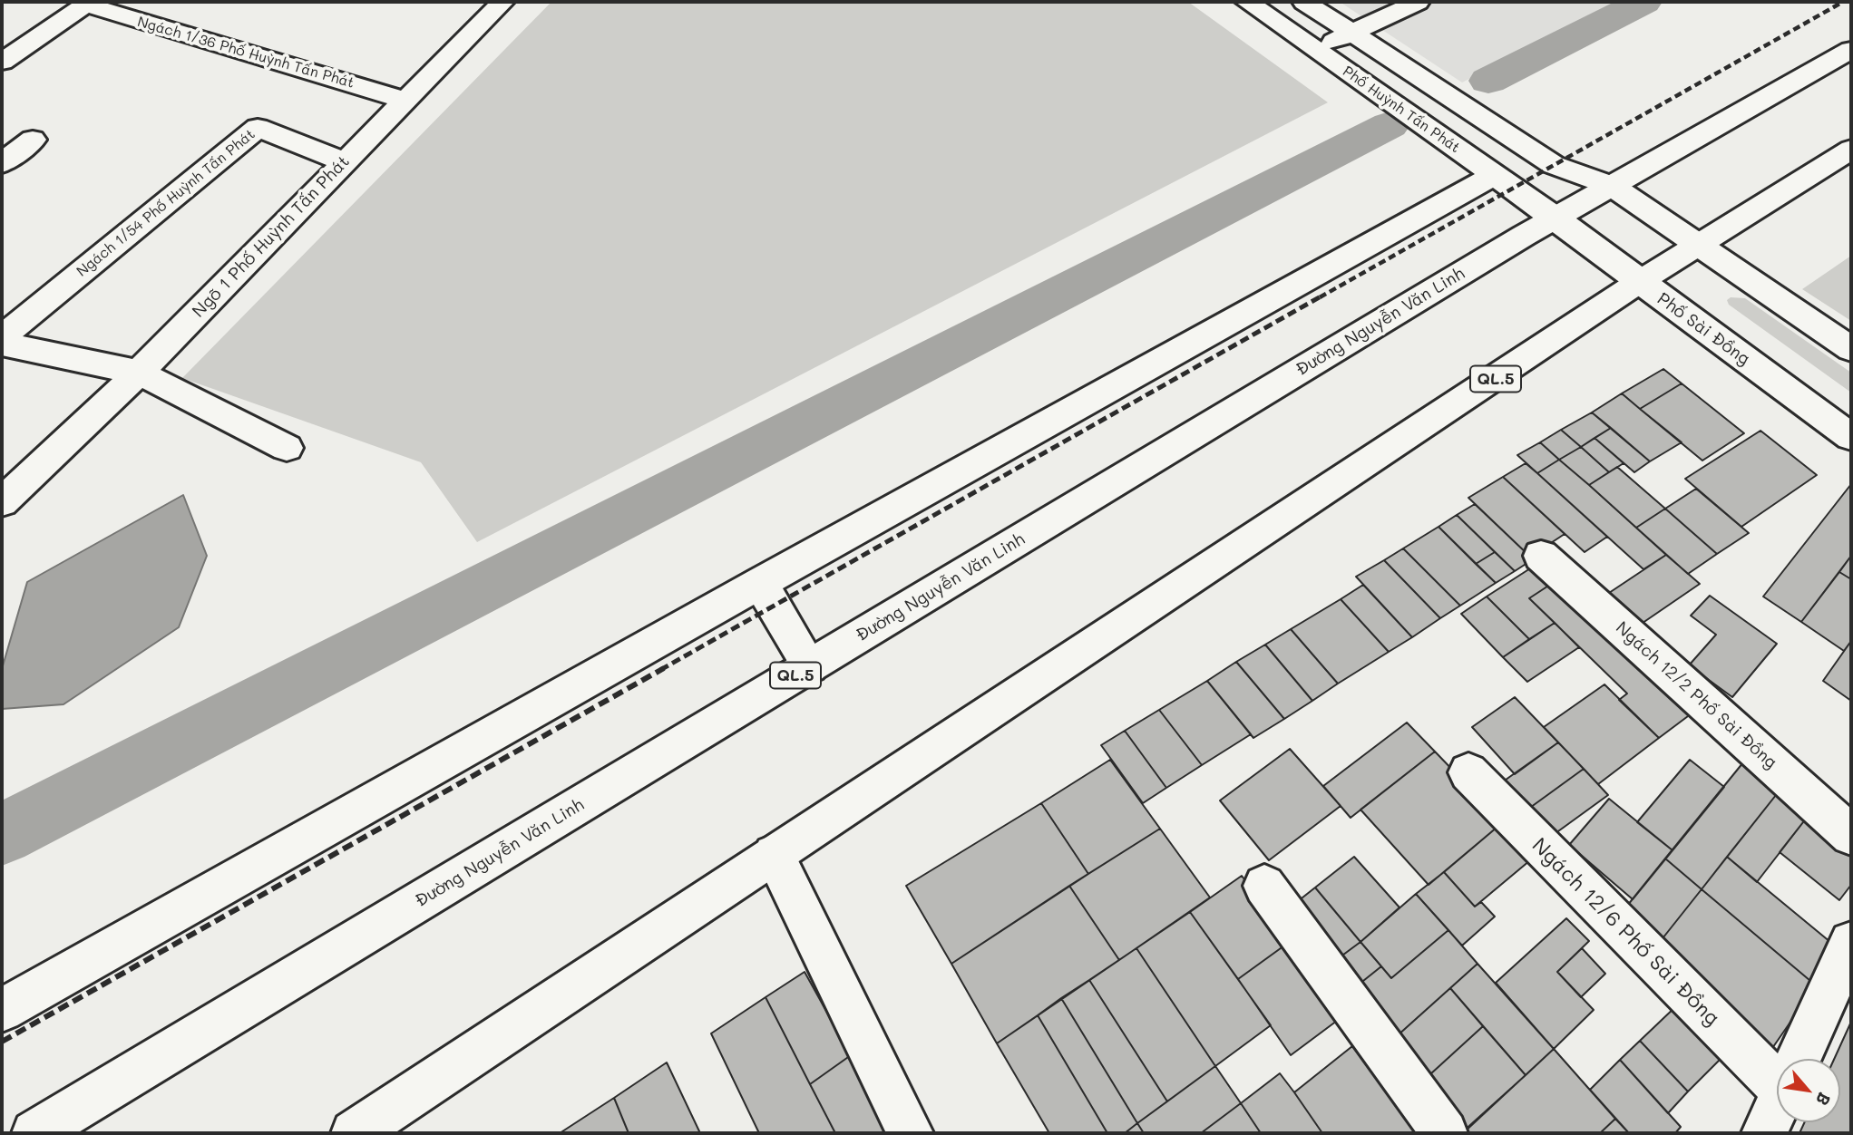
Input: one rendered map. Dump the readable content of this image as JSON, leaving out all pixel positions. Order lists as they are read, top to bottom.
{
  "streets": {
    "main road": [
      "Ngách 1/36 Phố Huỳnh Tấn Phát",
      "Phố Huỳnh Tấn Phát",
      "Ngách 1/54 Phố Huỳnh Tấn Phát",
      "Ngõ 1 Phố Huỳnh Tấn Phát",
      "Đường Nguyễn Văn Linh",
      "Phố Sài Đồng",
      "QL.5",
      "Ngách 12/2 Phố Sài Đồng",
      "Ngách 12/6 Phố Sài Đồng"
    ]
  },
  "crossings": [
    ["Ngách 1/36 Phố Huỳnh Tấn Phát", "Ngõ 1 Phố Huỳnh Tấn Phát"],
    ["Phố Huỳnh Tấn Phát", "Đường Nguyễn Văn Linh"],
    ["Phố Huỳnh Tấn Phát", "Phố Sài Đồng"],
    ["Phố Huỳnh Tấn Phát", "QL.5"],
    ["Ngách 1/54 Phố Huỳnh Tấn Phát", "Ngõ 1 Phố Huỳnh Tấn Phát"],
    ["Đường Nguyễn Văn Linh", "Phố Sài Đồng"],
    ["Phố Sài Đồng", "QL.5"]
  ],
  "north": "bottom right"
}
